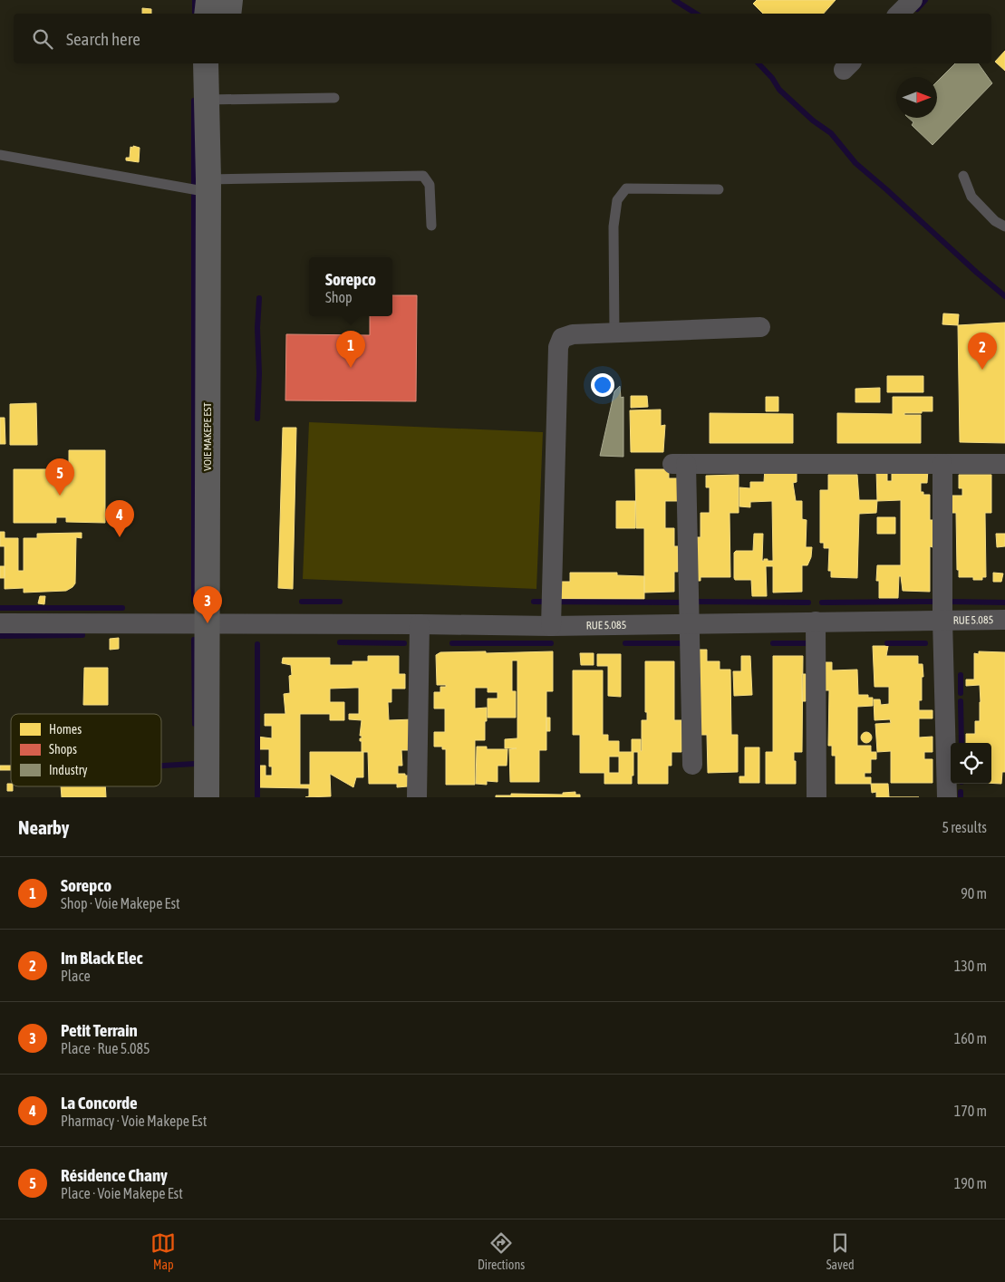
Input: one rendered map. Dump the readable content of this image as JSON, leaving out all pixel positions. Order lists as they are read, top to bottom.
{
  "streets": {
    "main road": ["VOIE MAKEPE EST"],
    "street": ["RUE 5.085"]
  },
  "crossings": [
    ["VOIE MAKEPE EST", "RUE 5.085"]
  ],
  "legend": ["Homes", "Shops", "Industry"],
  "north": "right",
  "page": {
    "search": "Search here",
    "popup": ["Sorepco", "Shop"],
    "pins": [
      "1",
      "2",
      "5",
      "4",
      "3"
    ],
    "heading": ["Nearby", "5 results"],
    "list": [
      {
        "mark": "1",
        "name": "Sorepco",
        "note": "Shop · Voie Makepe Est",
        "value": "90 m"
      },
      {
        "mark": "2",
        "name": "Im Black Elec",
        "note": "Place",
        "value": "130 m"
      },
      {
        "mark": "3",
        "name": "Petit Terrain",
        "note": "Place · Rue 5.085",
        "value": "160 m"
      },
      {
        "mark": "4",
        "name": "La Concorde",
        "note": "Pharmacy · Voie Makepe Est",
        "value": "170 m"
      },
      {
        "mark": "5",
        "name": "Résidence Chany",
        "note": "Place · Voie Makepe Est",
        "value": "190 m"
      }
    ],
    "nav": ["Map", "Directions", "Saved"]
  }
}
